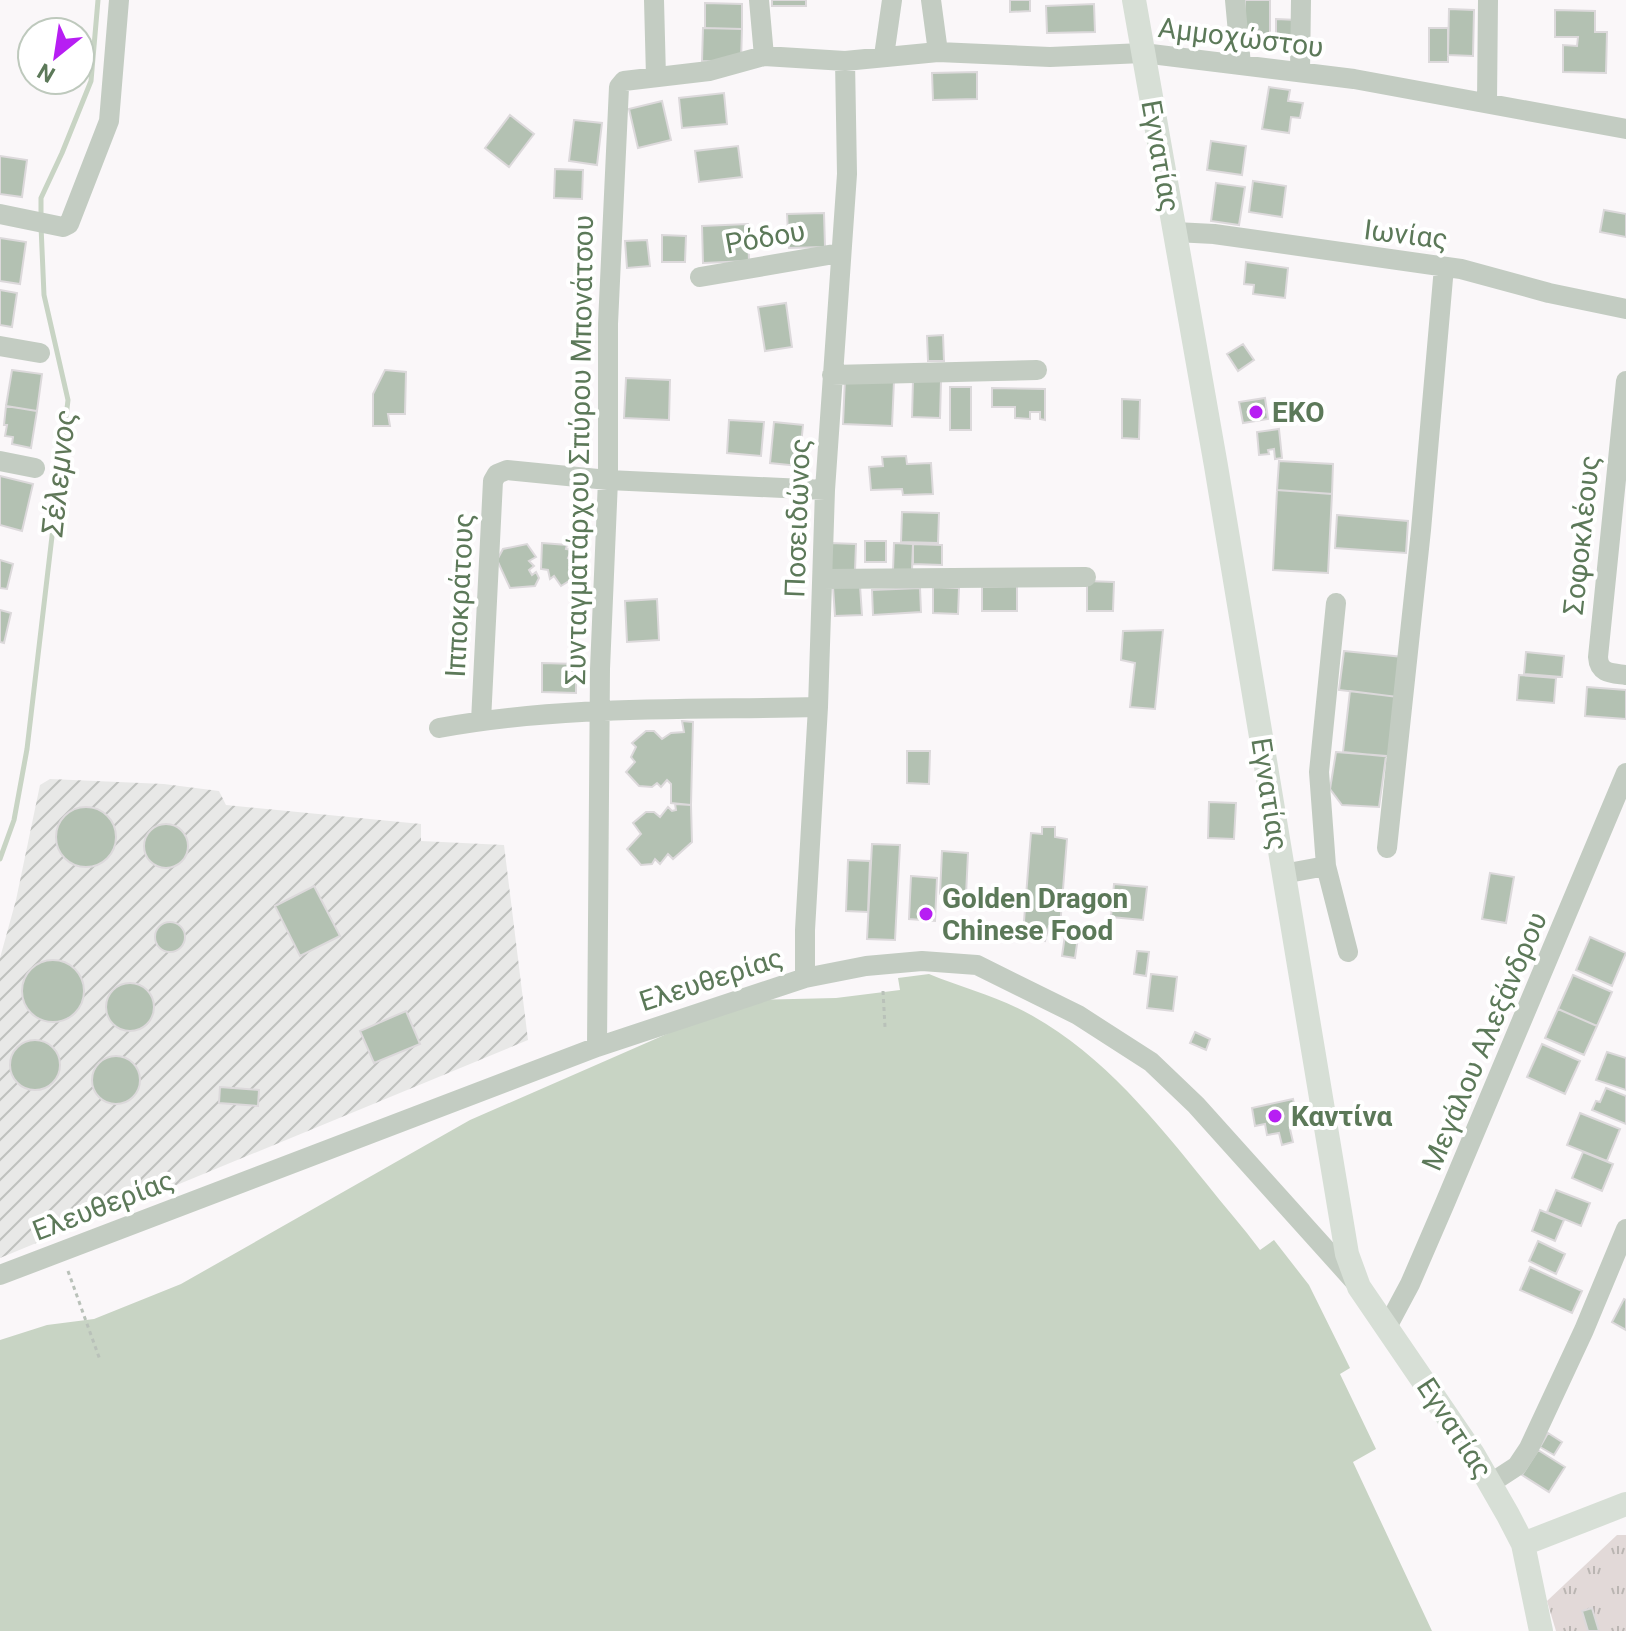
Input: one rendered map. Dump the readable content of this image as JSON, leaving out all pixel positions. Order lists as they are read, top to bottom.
{
  "streets": {
    "main road": ["Εγνατίας"],
    "street": [
      "Αμμοχώστου",
      "Ιωνίας",
      "Ρόδου",
      "Συνταγματάρχου Σπύρου Μπονάτσου",
      "Ποσειδώνος",
      "Σοφοκλέους",
      "Ιπποκράτους",
      "Ελευθερίας",
      "Μεγάλου Αλεξάνδρου"
    ]
  },
  "crossings": [
    ["Αμμοχώστου", "Εγνατίας"],
    ["Αμμοχώστου", "Συνταγματάρχου Σπύρου Μπονάτσου"],
    ["Αμμοχώστου", "Ποσειδώνος"],
    ["Εγνατίας", "Ιωνίας"],
    ["Εγνατίας", "Ελευθερίας"],
    ["Εγνατίας", "Μεγάλου Αλεξάνδρου"],
    ["Ρόδου", "Ποσειδώνος"],
    ["Συνταγματάρχου Σπύρου Μπονάτσου", "Ποσειδώνος"],
    ["Συνταγματάρχου Σπύρου Μπονάτσου", "Ιπποκράτους"],
    ["Συνταγματάρχου Σπύρου Μπονάτσου", "Ελευθερίας"],
    ["Ποσειδώνος", "Ελευθερίας"]
  ],
  "water": ["Σέλεμνος"],
  "places": ["EKO", "Golden Dragon Chinese Food", "Καντίνα"],
  "north": "bottom left"
}
